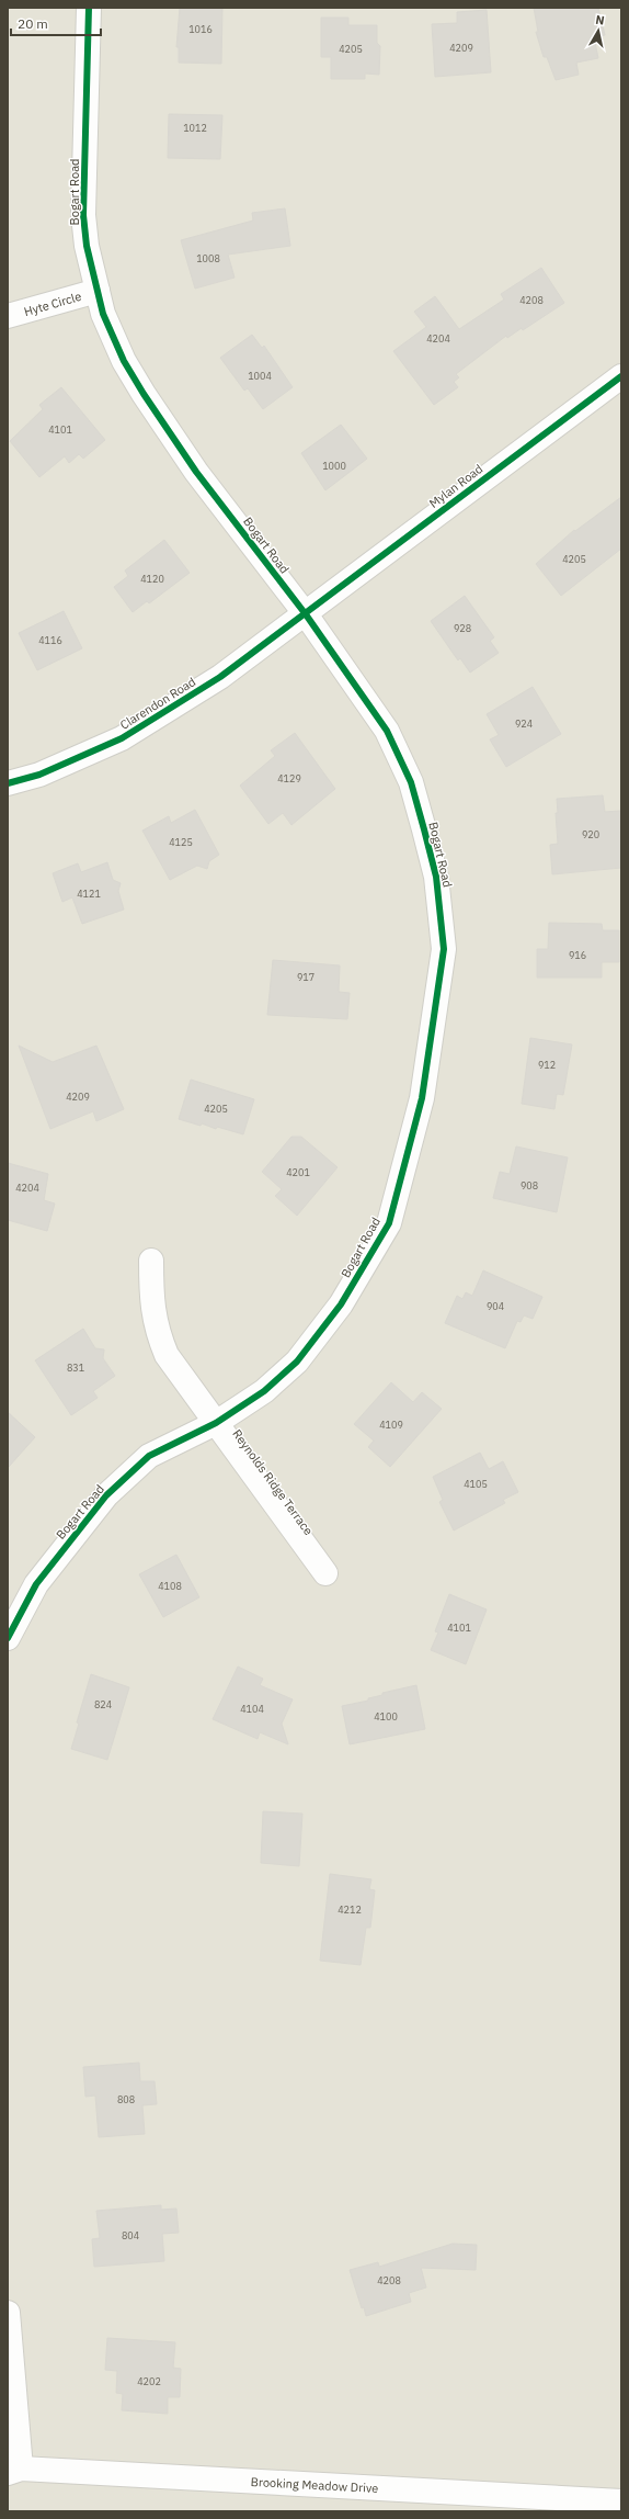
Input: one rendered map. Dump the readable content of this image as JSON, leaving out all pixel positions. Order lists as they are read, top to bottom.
{
  "streets": {
    "street": [
      "Bogart Road",
      "Hyte Circle",
      "Mylan Road",
      "Clarendon Road",
      "Reynolds Ridge Terrace",
      "Brooking Meadow Drive"
    ]
  },
  "crossings": [
    ["Bogart Road", "Hyte Circle"],
    ["Bogart Road", "Mylan Road"],
    ["Bogart Road", "Clarendon Road"],
    ["Bogart Road", "Reynolds Ridge Terrace"],
    ["Mylan Road", "Clarendon Road"]
  ],
  "house_numbers": [
    "1016",
    "4209",
    "4205",
    "1012",
    "1008",
    "4208",
    "4204",
    "1004",
    "4101",
    "1000",
    "4205",
    "4120",
    "928",
    "4116",
    "924",
    "4129",
    "920",
    "4125",
    "4121",
    "916",
    "917",
    "912",
    "4209",
    "4205",
    "4201",
    "908",
    "4204",
    "904",
    "831",
    "4109",
    "4105",
    "4108",
    "4101",
    "824",
    "4104",
    "4100",
    "4212",
    "808",
    "804",
    "4208",
    "4202"
  ],
  "scale_bar": "20 m",
  "north": "top"
}
